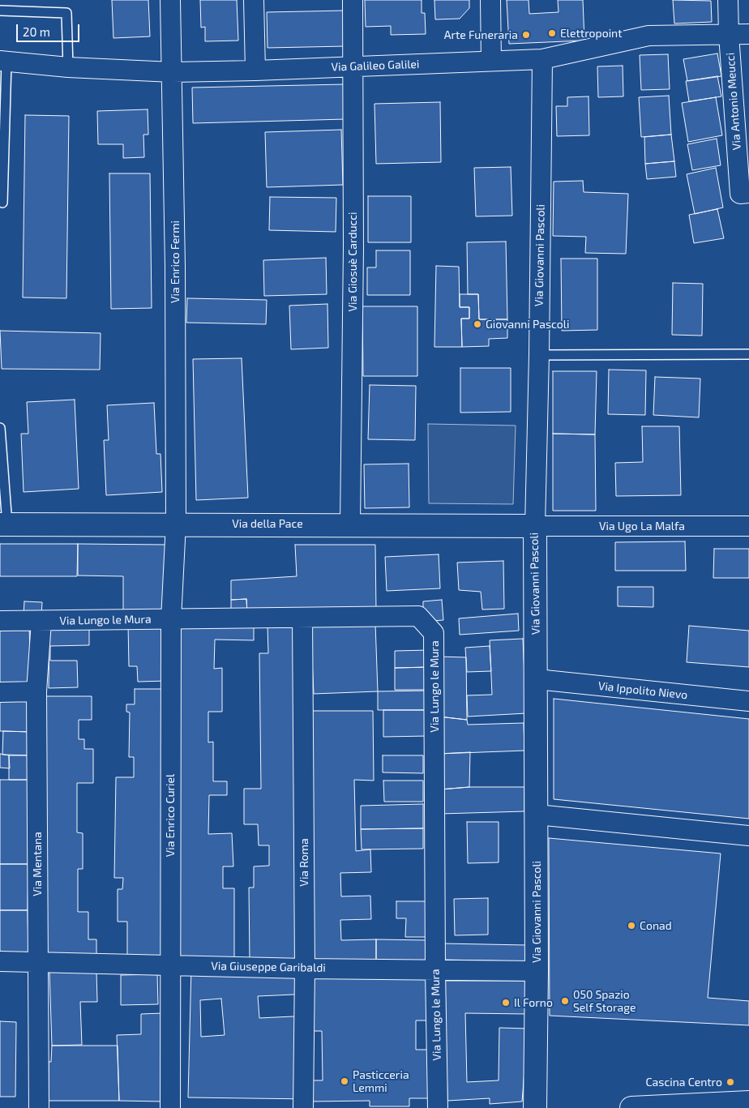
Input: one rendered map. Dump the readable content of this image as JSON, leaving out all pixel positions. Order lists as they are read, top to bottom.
{
  "streets": {
    "main road": ["Via Giovanni Pascoli", "Via della Pace"],
    "street": [
      "Via Galileo Galilei",
      "Via Antonio Meucci",
      "Via Enrico Fermi",
      "Via Giosuè Carducci",
      "Via Ugo La Malfa",
      "Via Lungo le Mura",
      "Via Ippolito Nievo",
      "Via Enrico Curiel",
      "Via Roma",
      "Via Mentana",
      "Via Giuseppe Garibaldi"
    ]
  },
  "crossings": [
    ["Via Galileo Galilei", "Via Antonio Meucci"],
    ["Via Galileo Galilei", "Via Giovanni Pascoli"],
    ["Via Galileo Galilei", "Via Enrico Fermi"],
    ["Via Galileo Galilei", "Via Giosuè Carducci"],
    ["Via Giovanni Pascoli", "Via della Pace"],
    ["Via Giovanni Pascoli", "Via Ugo La Malfa"],
    ["Via Giovanni Pascoli", "Via Ippolito Nievo"],
    ["Via Giovanni Pascoli", "Via Giuseppe Garibaldi"],
    ["Via Enrico Fermi", "Via della Pace"],
    ["Via Enrico Fermi", "Via Enrico Curiel"],
    ["Via Giosuè Carducci", "Via della Pace"],
    ["Via della Pace", "Via Ugo La Malfa"],
    ["Via della Pace", "Via Enrico Curiel"],
    ["Via Lungo le Mura", "Via Enrico Curiel"],
    ["Via Lungo le Mura", "Via Roma"],
    ["Via Lungo le Mura", "Via Mentana"],
    ["Via Lungo le Mura", "Via Giuseppe Garibaldi"],
    ["Via Enrico Curiel", "Via Giuseppe Garibaldi"],
    ["Via Roma", "Via Giuseppe Garibaldi"],
    ["Via Mentana", "Via Giuseppe Garibaldi"]
  ],
  "places": [
    "Elettropoint",
    "Arte Funeraria",
    "Giovanni Pascoli",
    "Conad",
    "050 Spazio Self Storage",
    "Il Forno",
    "Pasticceria Lemmi",
    "Cascina Centro"
  ],
  "scale_bar": "20 m"
}
